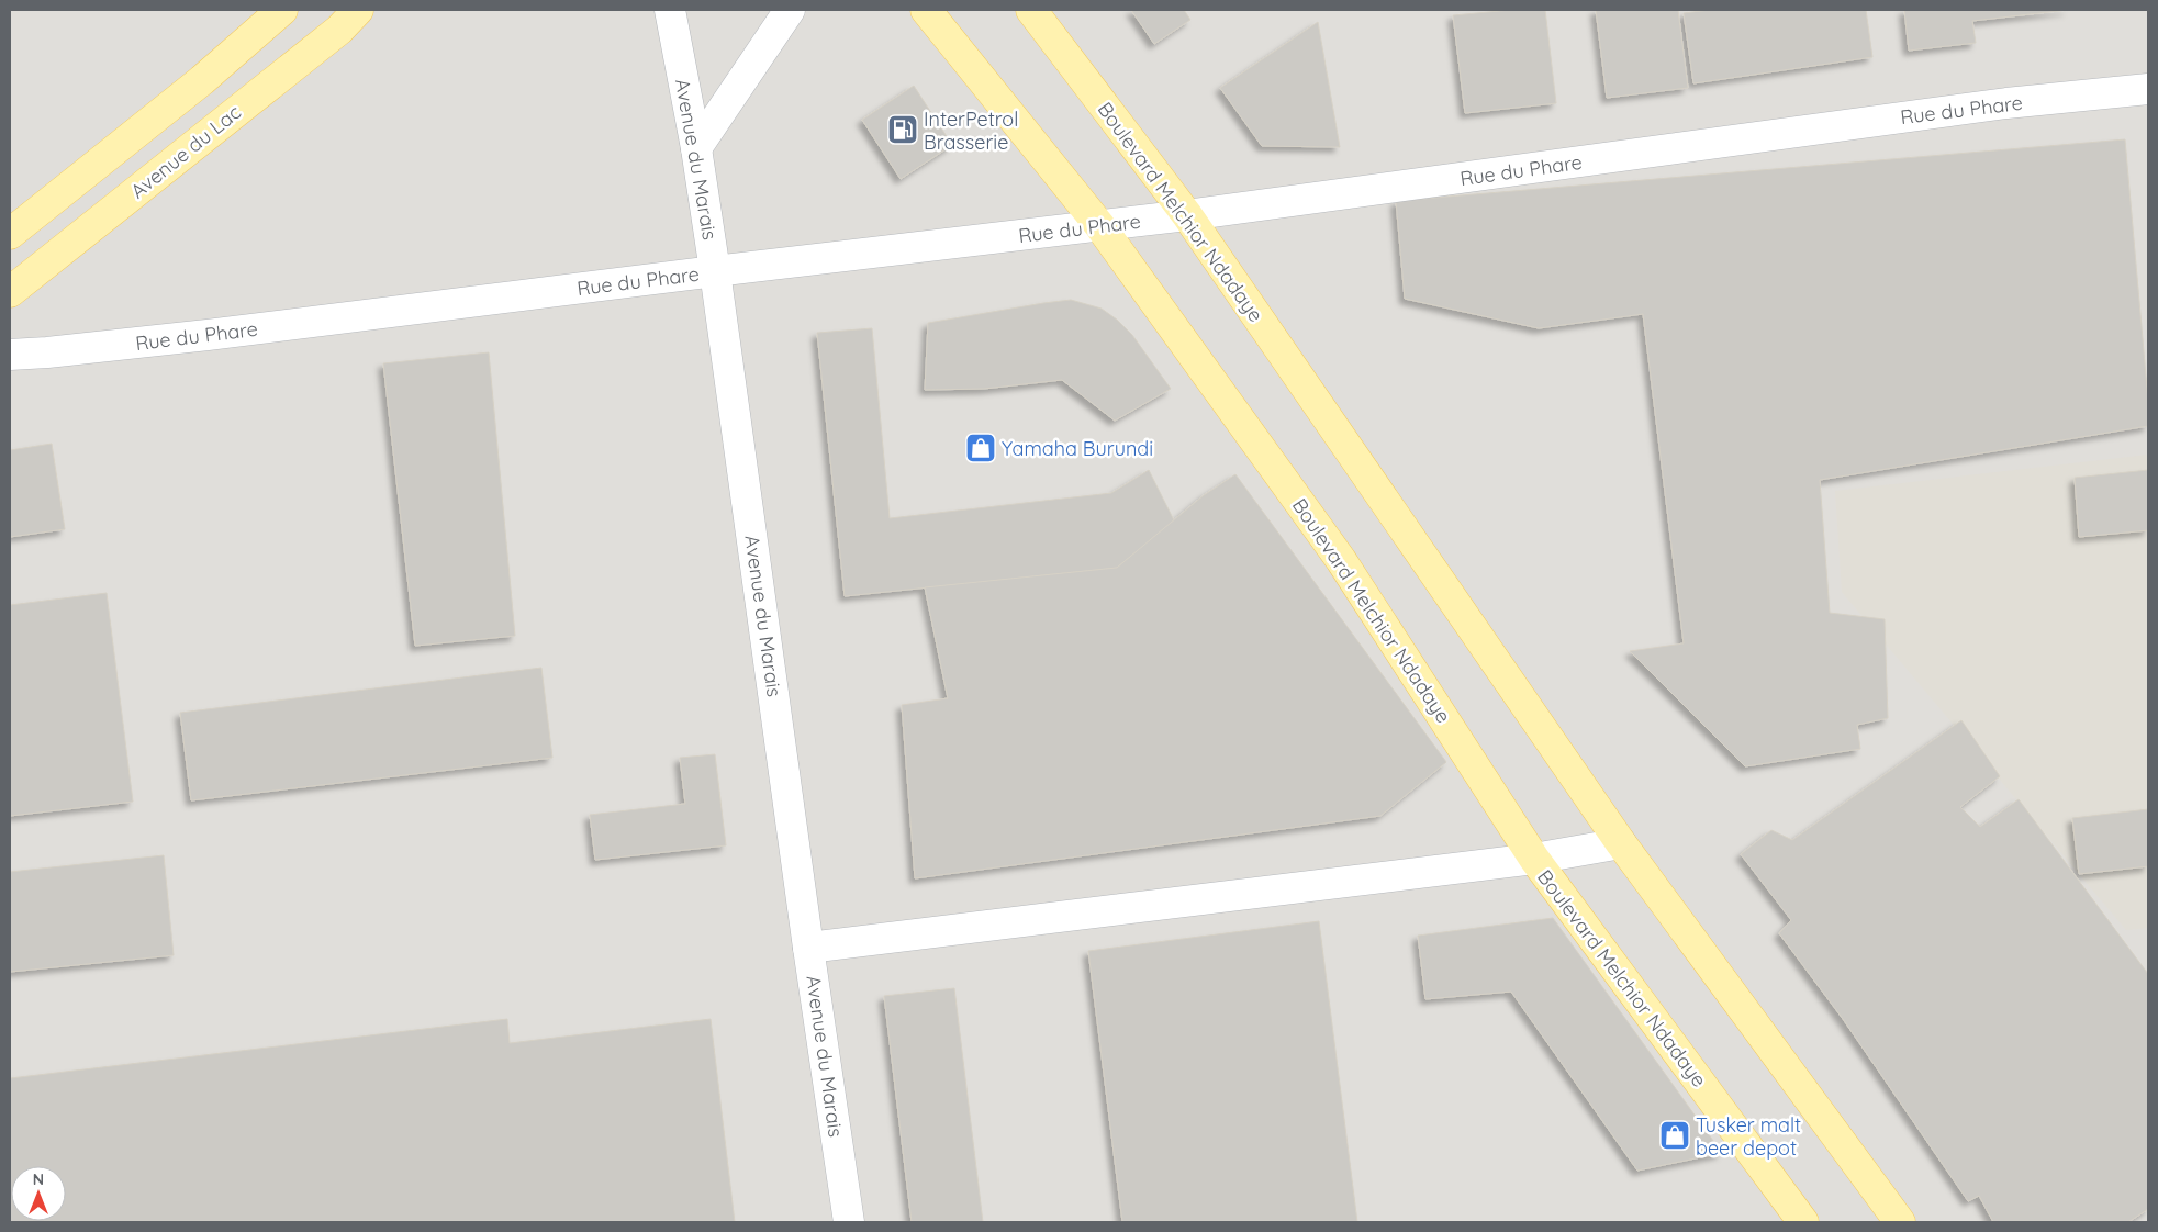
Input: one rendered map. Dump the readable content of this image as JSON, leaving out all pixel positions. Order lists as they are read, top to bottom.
{
  "streets": {
    "main road": ["Avenue du Lac", "Boulevard Melchior Ndadaye"],
    "street": ["Rue du Phare", "Avenue du Marais"]
  },
  "crossings": [
    ["Rue du Phare", "Avenue du Marais"],
    ["Rue du Phare", "Boulevard Melchior Ndadaye"]
  ],
  "places": {
    "fuel station": ["InterPetrol Brasserie"],
    "shop": ["Yamaha Burundi", "Tusker malt beer depot"]
  },
  "north": "top"
}
